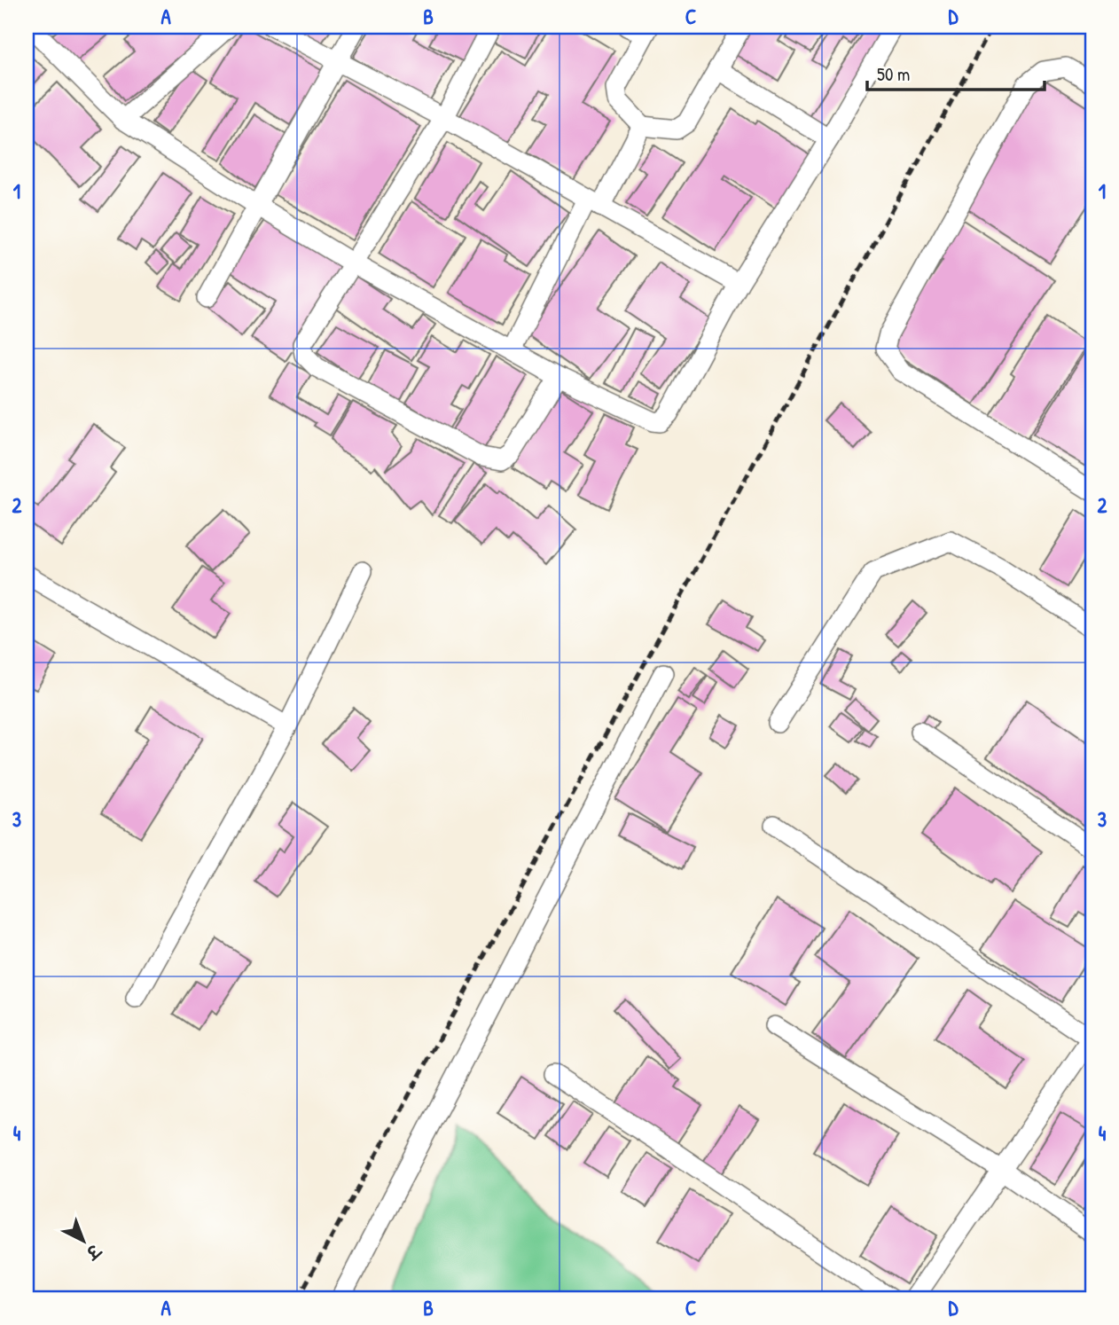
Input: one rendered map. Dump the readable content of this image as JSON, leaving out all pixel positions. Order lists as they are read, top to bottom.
{
  "scale_bar": "50 m",
  "north": "bottom right",
  "grid": {
    "columns": [
      "A",
      "B",
      "C",
      "D"
    ],
    "rows": [
      "1",
      "2",
      "3",
      "4"
    ]
  }
}
